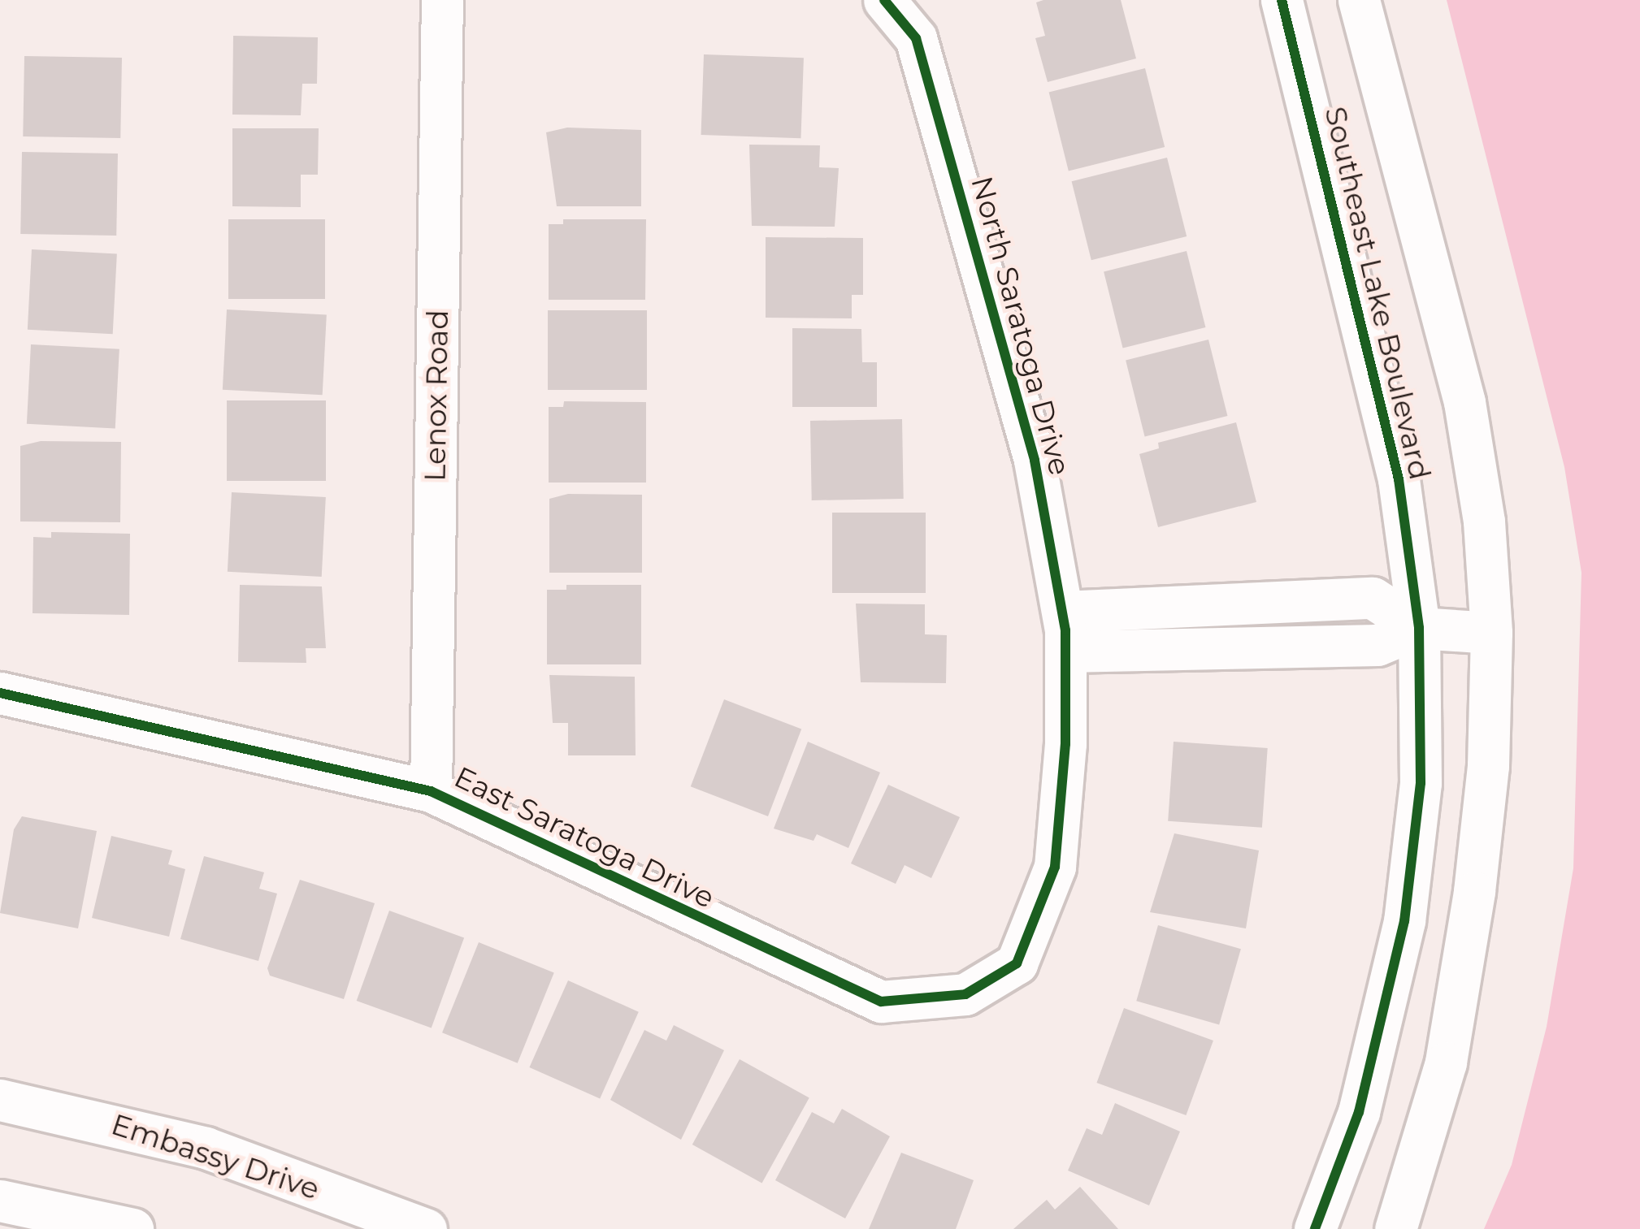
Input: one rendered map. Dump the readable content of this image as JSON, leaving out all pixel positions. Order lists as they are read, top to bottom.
{
  "streets": {
    "street": [
      "Southeast Lake Boulevard",
      "North Saratoga Drive",
      "Lenox Road",
      "East Saratoga Drive",
      "Embassy Drive"
    ]
  },
  "crossings": [
    ["North Saratoga Drive", "East Saratoga Drive"],
    ["Lenox Road", "East Saratoga Drive"]
  ]
}
